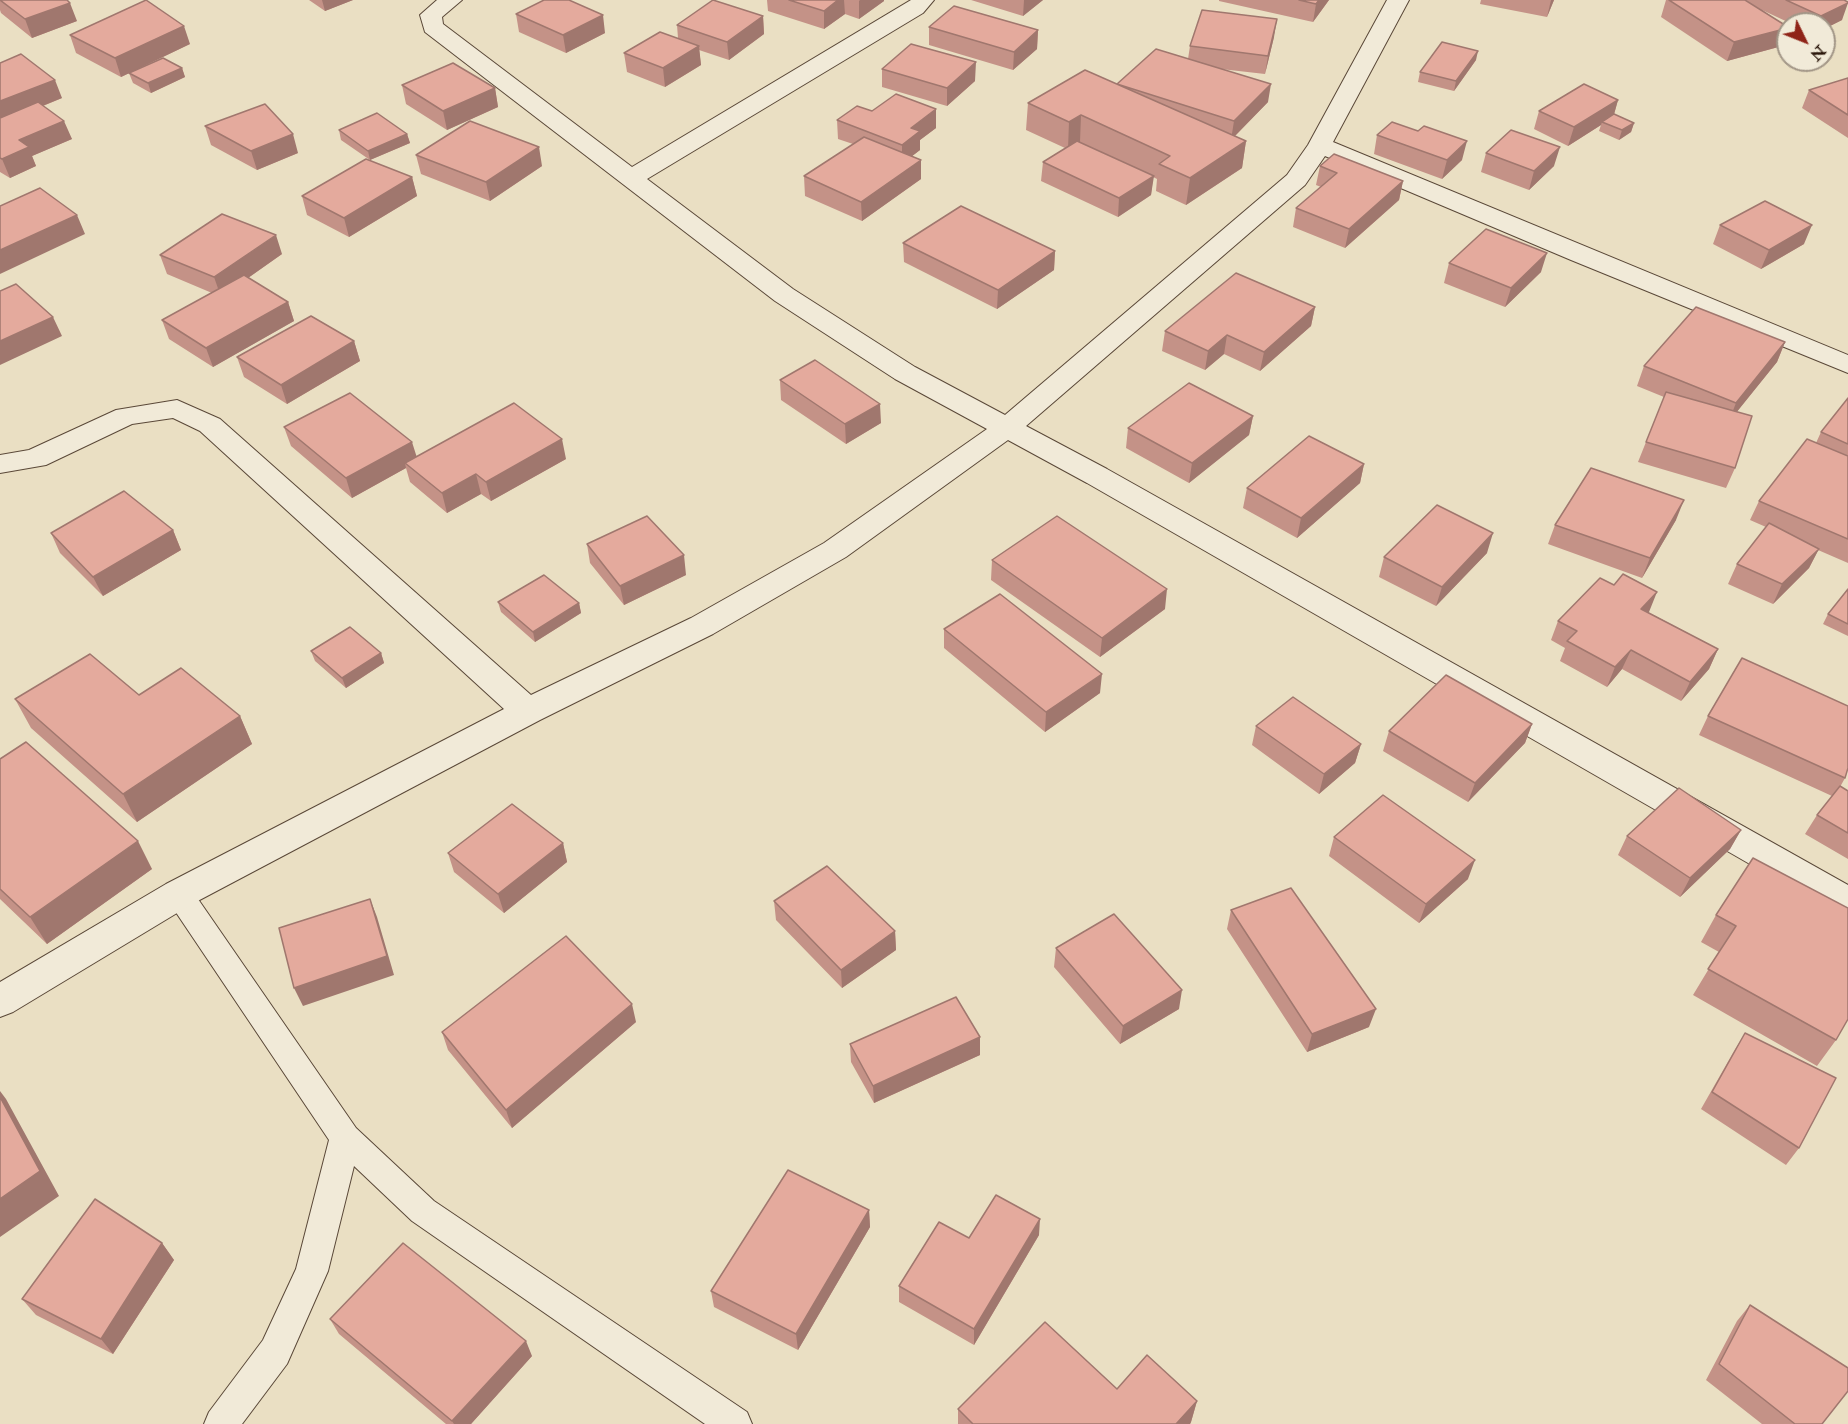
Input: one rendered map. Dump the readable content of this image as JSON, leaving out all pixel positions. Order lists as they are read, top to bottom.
{
  "north": "bottom right"
}
